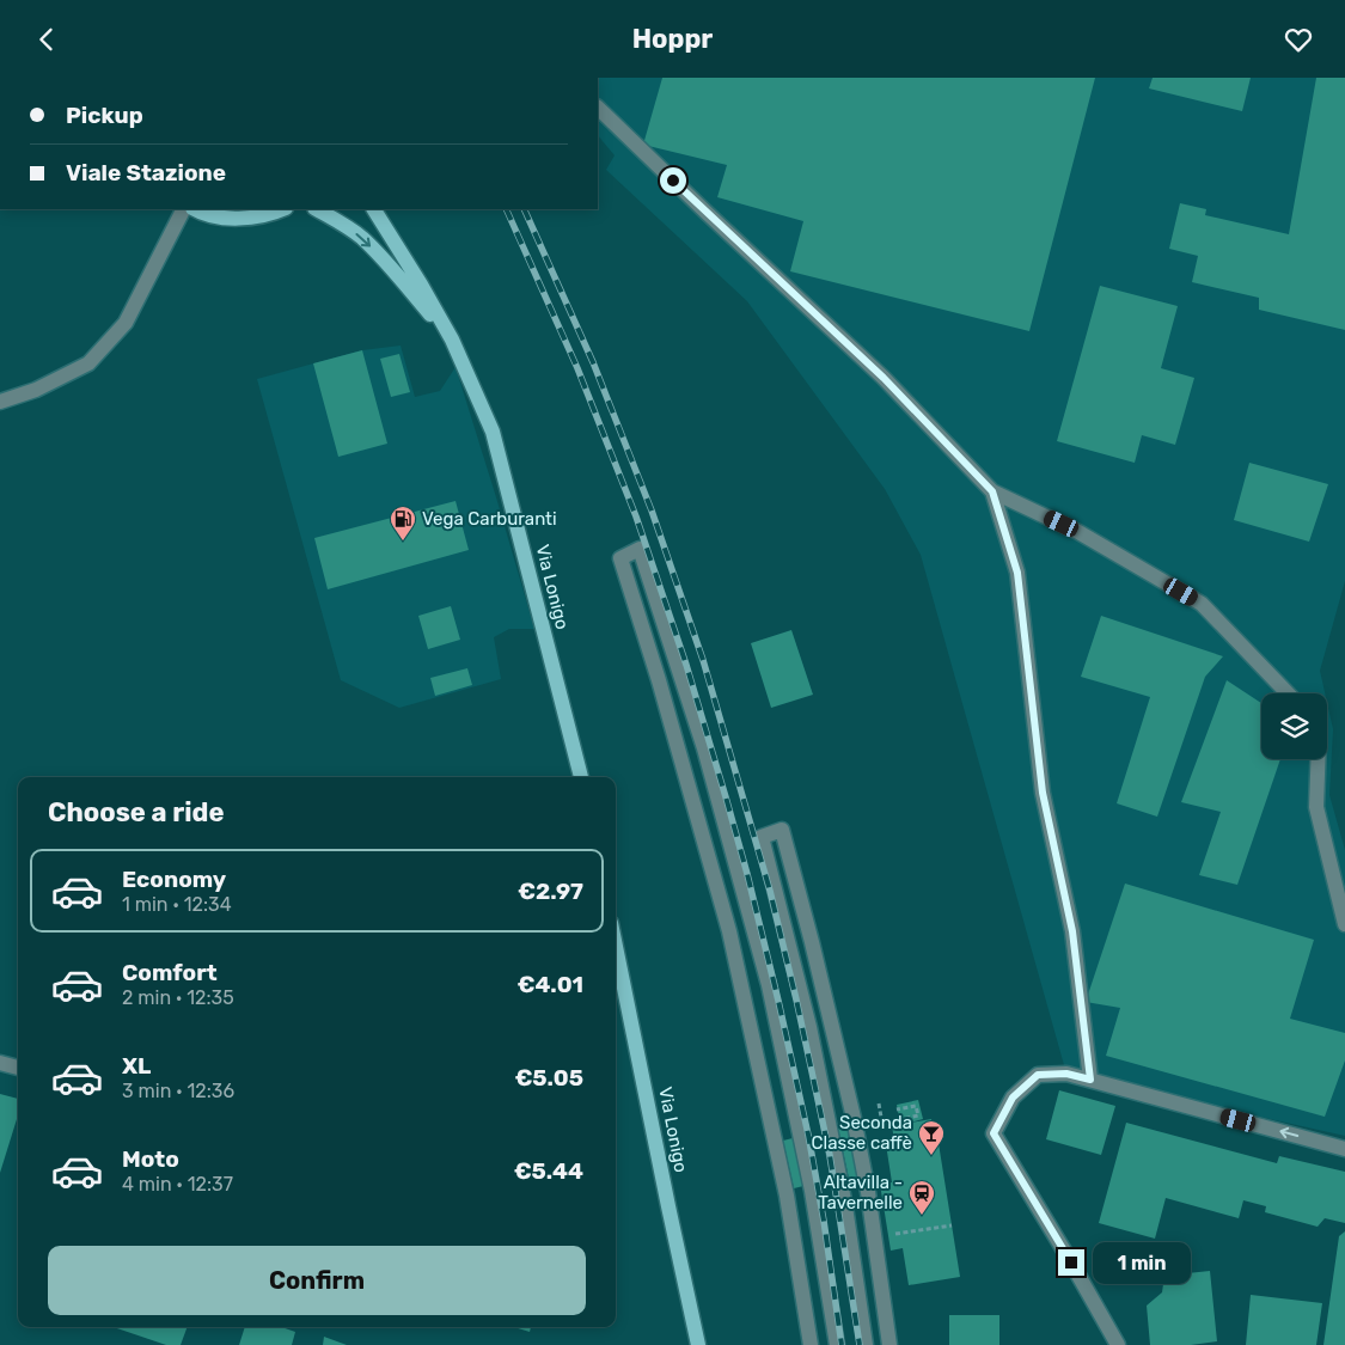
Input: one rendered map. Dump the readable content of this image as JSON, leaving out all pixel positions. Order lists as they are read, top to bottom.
{
  "streets": {
    "main road": ["Via Lonigo"]
  },
  "places": {
    "fuel station": ["Vega Carburanti"],
    "bar": ["Seconda Classe caffè"],
    "station": ["Altavilla - Tavernelle"]
  },
  "page": {
    "header": "Hoppr",
    "banner": ["Pickup", "Viale Stazione"],
    "heading": "Choose a ride",
    "list": [
      {
        "name": "Economy",
        "note": "1 min · 12:34",
        "value": "€2.97"
      },
      {
        "name": "Comfort",
        "note": "2 min · 12:35",
        "value": "€4.01"
      },
      {
        "name": "XL",
        "note": "3 min · 12:36",
        "value": "€5.05"
      },
      {
        "name": "Moto",
        "note": "4 min · 12:37",
        "value": "€5.44"
      }
    ],
    "buttons": "Confirm",
    "bubble": "1 min"
  }
}
